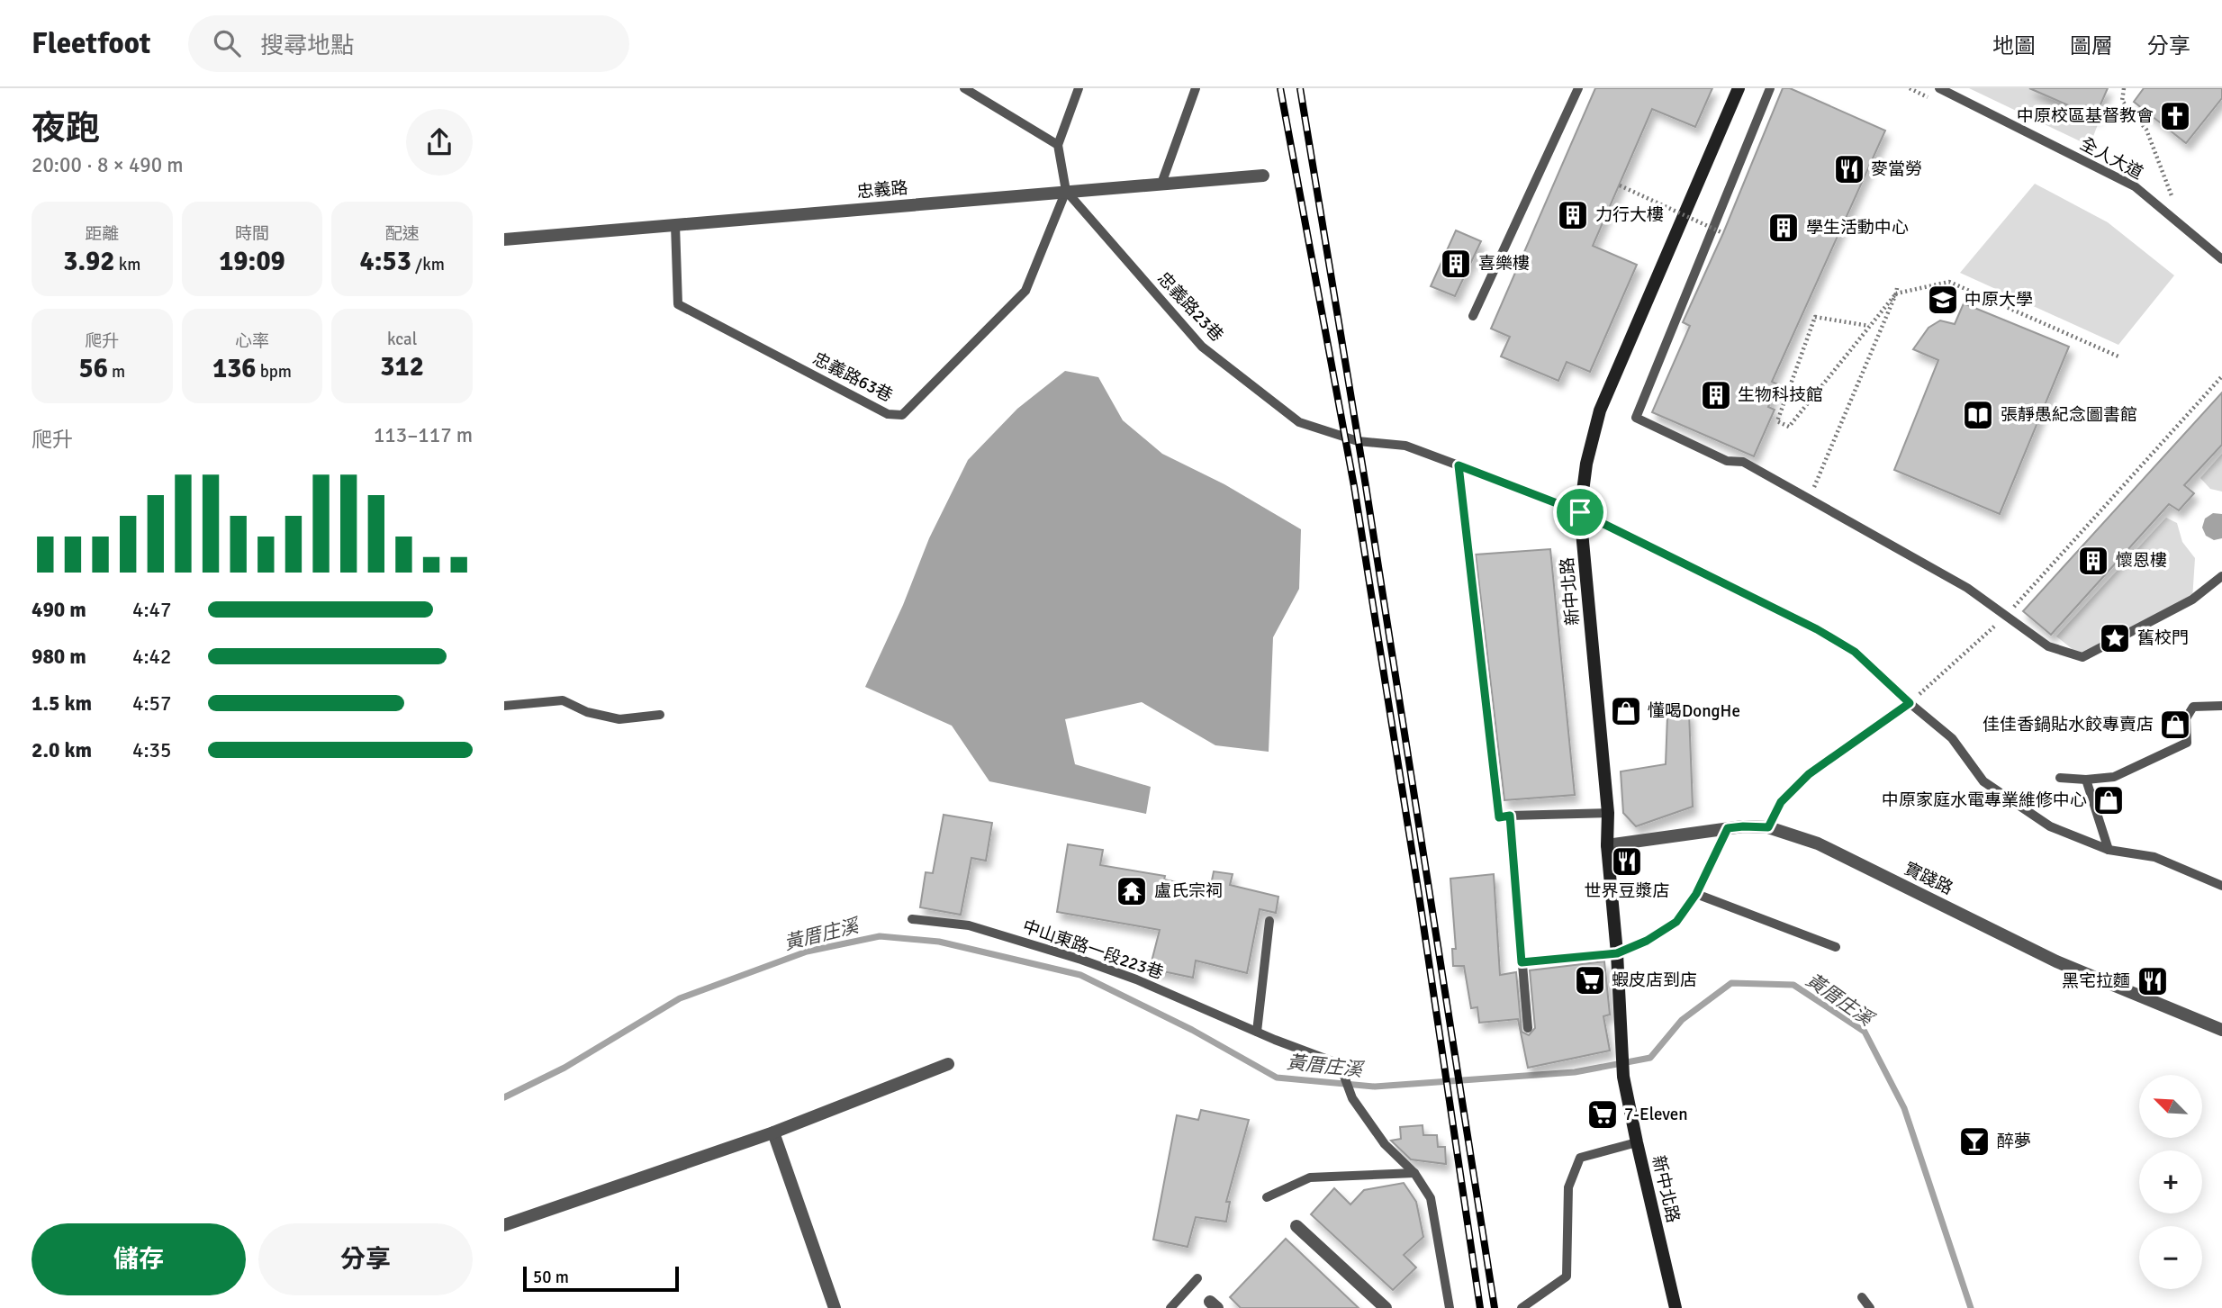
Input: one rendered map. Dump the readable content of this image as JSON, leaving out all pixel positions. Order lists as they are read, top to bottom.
{
  "streets": {
    "street": ["忠義路", "新中北路", "實踐路"],
    "lane": [
      "全人大道",
      "忠義路23巷",
      "忠義路63巷",
      "中山東路一段223巷"
    ]
  },
  "crossings": [
    ["忠義路", "忠義路23巷"],
    ["忠義路", "忠義路63巷"],
    ["忠義路23巷", "忠義路63巷"],
    ["忠義路23巷", "新中北路"],
    ["新中北路", "實踐路"]
  ],
  "water": ["黃厝庄溪"],
  "places": {
    "church": ["中原校區基督教會"],
    "restaurant": ["麥當勞", "世界豆漿店", "黑宅拉麵"],
    "building": [
      "力行大樓",
      "學生活動中心",
      "喜樂樓",
      "生物科技館",
      "懷恩樓"
    ],
    "school or university": ["中原大學"],
    "library": ["張靜愚紀念圖書館"],
    "place": ["舊校門"],
    "shop": ["懂喝DongHe", "佳佳香鍋貼水餃專賣店", "中原家庭水電專業維修中心"],
    "temple": ["盧氏宗祠"],
    "supermarket": ["蝦皮店到店", "7-Eleven"],
    "bar": ["醉夢"]
  },
  "scale_bar": "50 m",
  "north": "top left",
  "page": {
    "header": "Fleetfoot",
    "search": "搜尋地點",
    "nav": ["地圖", "圖層", "分享"],
    "heading": ["夜跑", "20:00 · 8 × 490 m"],
    "stats": [
      ["距離", "3.92 km"],
      ["時間", "19:09"],
      ["配速", "4:53 /km"],
      ["爬升", "56 m"],
      ["心率", "136 bpm"],
      ["kcal", "312"]
    ],
    "chart": ["爬升", "113–117 m"],
    "list": [
      {
        "name": "490 m",
        "note": "4:47"
      },
      {
        "name": "980 m",
        "note": "4:42"
      },
      {
        "name": "1.5 km",
        "note": "4:57"
      },
      {
        "name": "2.0 km",
        "note": "4:35"
      }
    ],
    "map_buttons": ["+", "−"],
    "buttons": ["儲存", "分享"],
    "scale": "50 m"
  }
}
